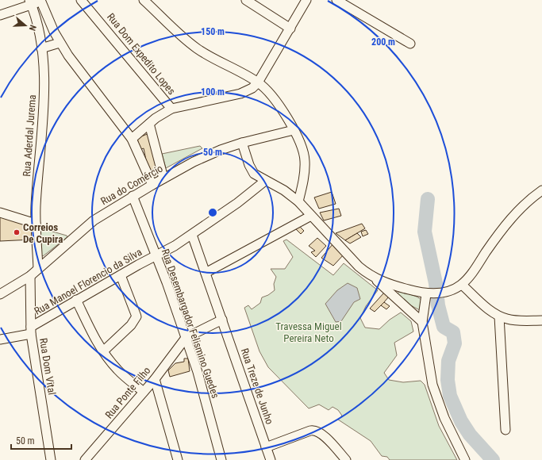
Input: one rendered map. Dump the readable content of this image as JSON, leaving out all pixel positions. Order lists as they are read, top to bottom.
{
  "streets": {
    "street": [
      "Rua Dom Expedito Lopes",
      "Rua Aderdal Jurema",
      "Rua do Comércio",
      "Rua Manoel Florencio da Silva",
      "Rua Desembargador Felismino Guedes",
      "Rua Dom Vital",
      "Rua Treze de Junho",
      "Rua Ponte Filho"
    ]
  },
  "crossings": [
    ["Rua Aderdal Jurema", "Rua do Comércio"],
    ["Rua do Comércio", "Rua Desembargador Felismino Guedes"],
    ["Rua do Comércio", "Rua Dom Vital"],
    ["Rua Manoel Florencio da Silva", "Rua Desembargador Felismino Guedes"],
    ["Rua Manoel Florencio da Silva", "Rua Dom Vital"],
    ["Rua Manoel Florencio da Silva", "Rua Treze de Junho"],
    ["Rua Desembargador Felismino Guedes", "Rua Ponte Filho"]
  ],
  "parks": ["Travessa Miguel Pereira Neto"],
  "places": ["Correios De Cupira"],
  "scale_bar": "50 m",
  "north": "right",
  "rings": [
    "150 m",
    "200 m",
    "100 m",
    "50 m"
  ]
}
